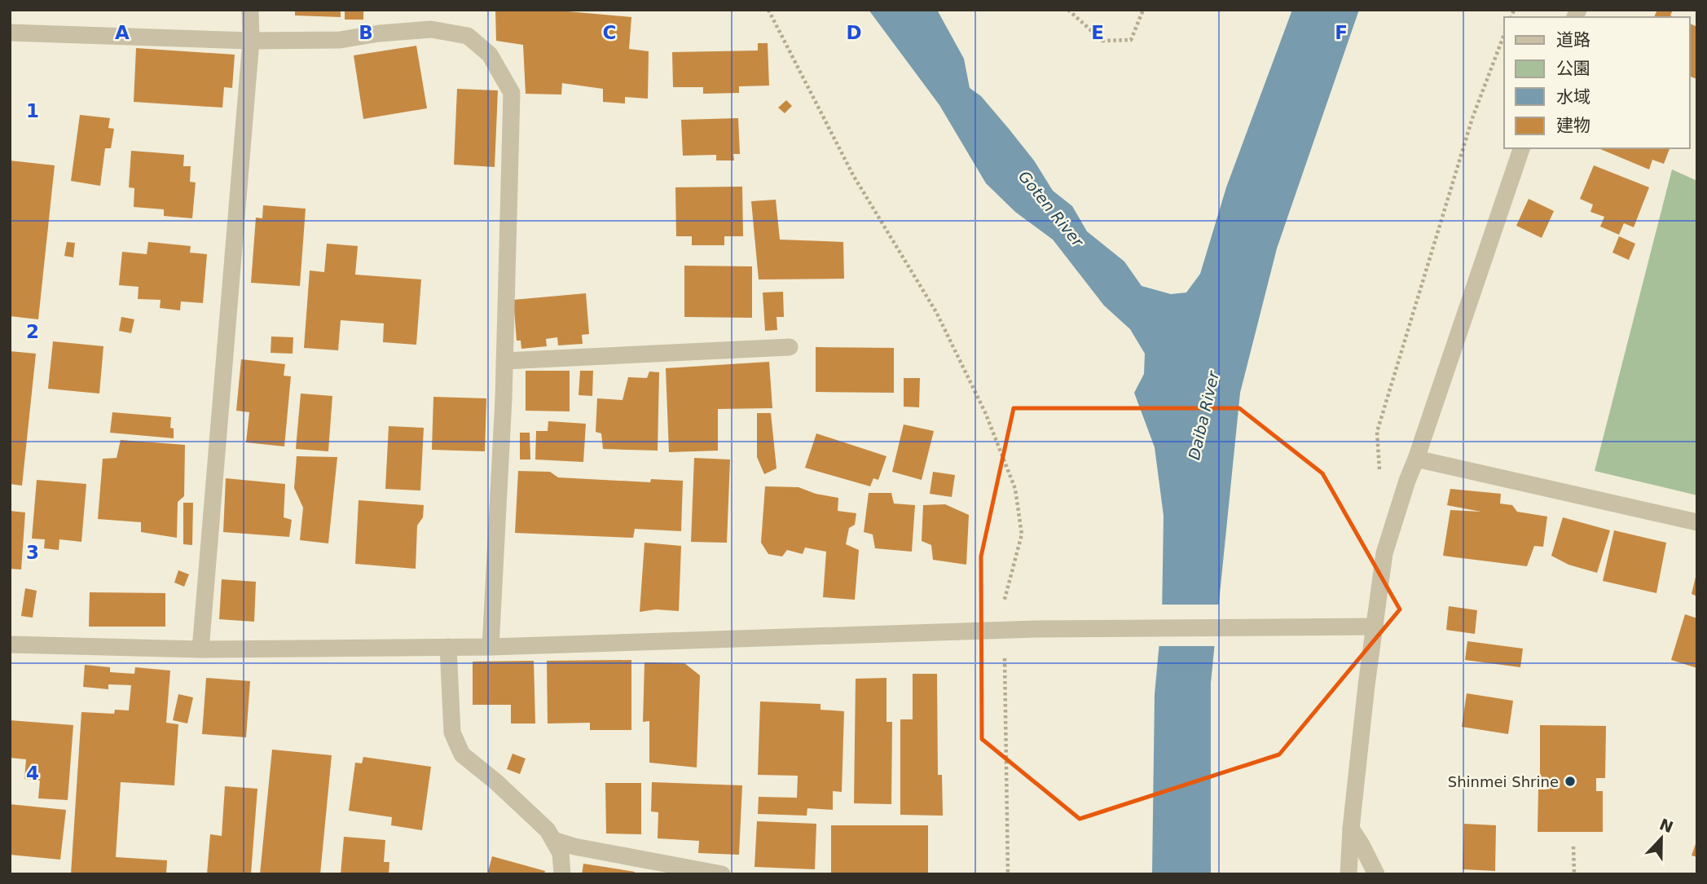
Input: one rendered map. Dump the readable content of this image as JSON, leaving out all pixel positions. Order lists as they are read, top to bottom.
{
  "water": ["Goten River", "Daiba River"],
  "places": ["Shinmei Shrine"],
  "legend": [
    "道路",
    "公園",
    "水域",
    "建物"
  ],
  "north": "top",
  "grid": {
    "columns": [
      "A",
      "B",
      "C",
      "D",
      "E",
      "F"
    ],
    "rows": [
      "1",
      "2",
      "3",
      "4"
    ]
  }
}
